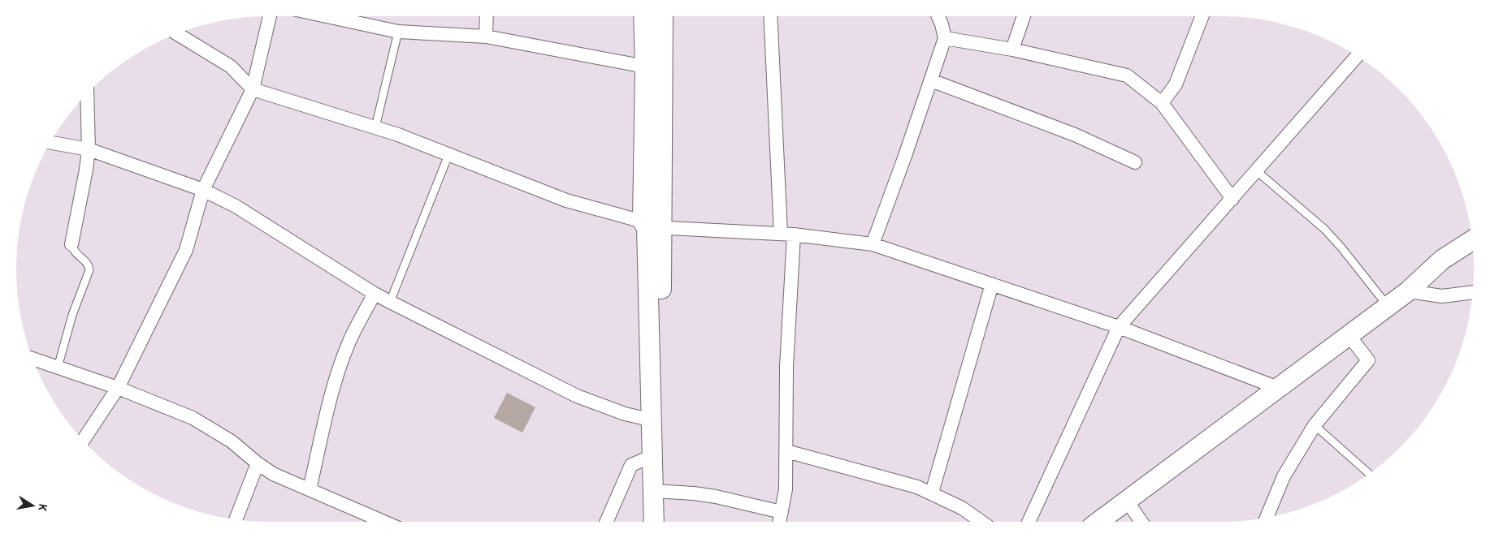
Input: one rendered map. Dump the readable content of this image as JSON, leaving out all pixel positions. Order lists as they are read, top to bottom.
{
  "north": "right"
}
